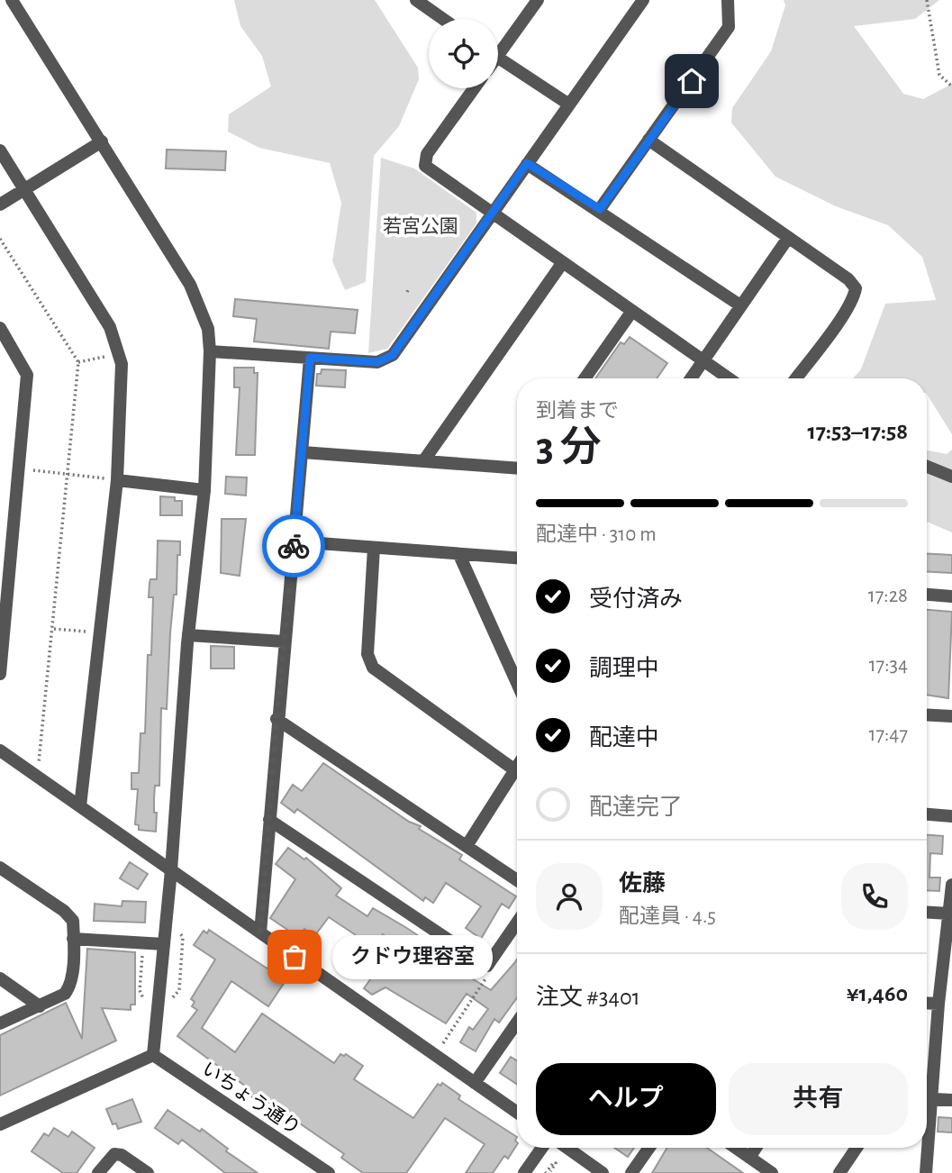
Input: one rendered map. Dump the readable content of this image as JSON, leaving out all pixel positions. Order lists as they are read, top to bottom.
{
  "streets": {
    "street": ["いちょう通り"]
  },
  "parks": ["若宮公園"],
  "places": ["クドウ理容室"],
  "page": {
    "heading": ["3 分", "到着まで", "17:53–17:58"],
    "panel": [
      "佐藤",
      "配達員 · 4.5",
      "注文 #3401",
      "¥1,460"
    ],
    "bar": "配達中 · 310 m",
    "list": [
      ["受付済み", "17:28"],
      ["調理中", "17:34"],
      ["配達中", "17:47"],
      "配達完了"
    ],
    "bubble": "クドウ理容室",
    "buttons": ["ヘルプ", "共有"]
  }
}
